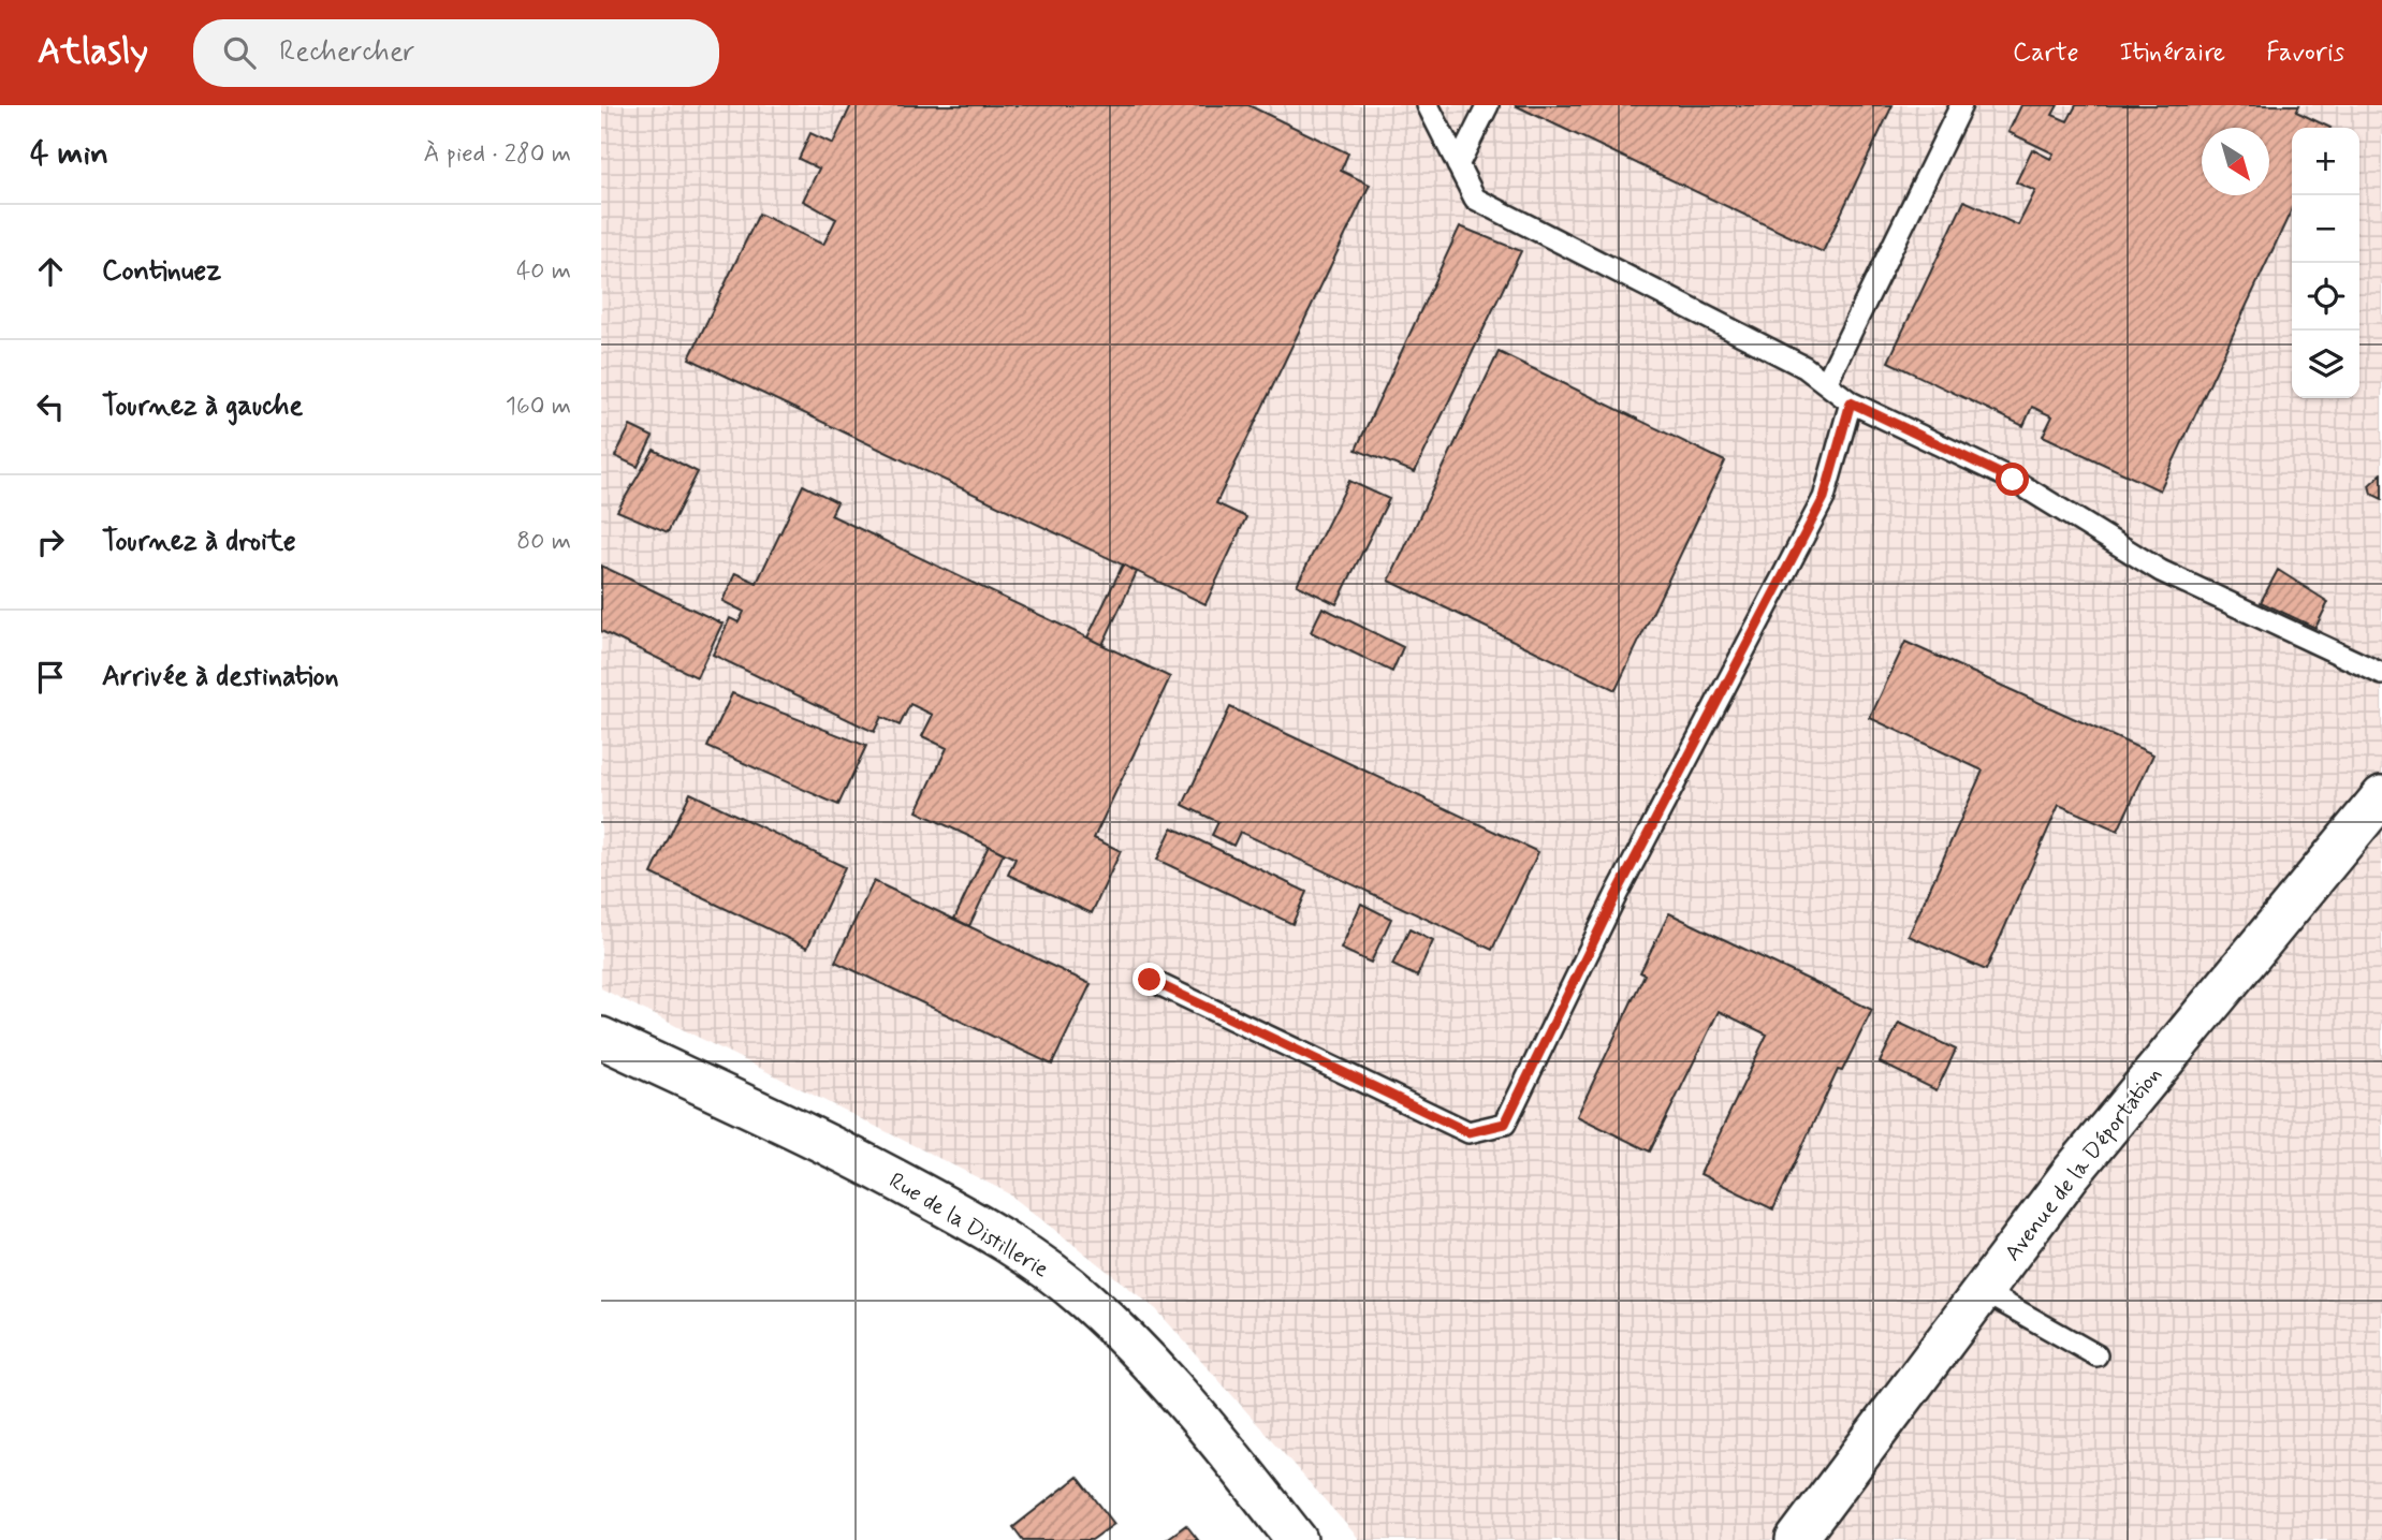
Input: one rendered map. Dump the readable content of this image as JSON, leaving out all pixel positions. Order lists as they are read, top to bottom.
{
  "streets": {
    "street": ["Avenue de la Déportation", "Rue de la Distillerie"]
  },
  "north": "bottom right",
  "page": {
    "header": "Atlasly",
    "search": "Rechercher",
    "nav": ["Carte", "Itinéraire", "Favoris"],
    "heading": ["4 min", "À pied · 280 m"],
    "map_buttons": ["+", "−"],
    "list": [
      ["Continuez", "40 m"],
      ["Tournez à gauche", "160 m"],
      ["Tournez à droite", "80 m"],
      "Arrivée à destination"
    ]
  }
}
